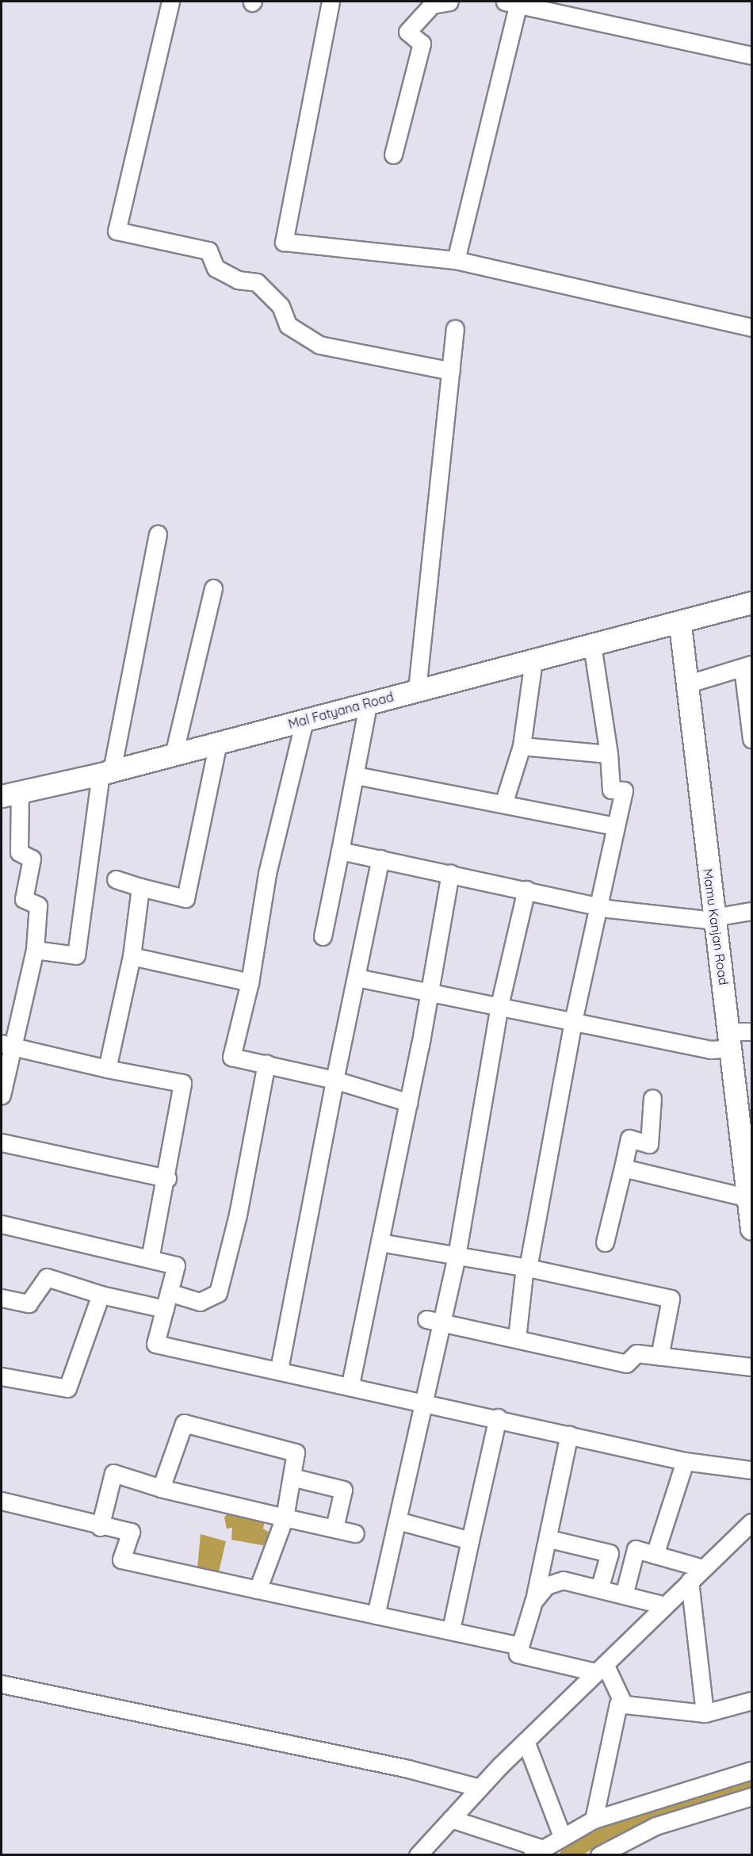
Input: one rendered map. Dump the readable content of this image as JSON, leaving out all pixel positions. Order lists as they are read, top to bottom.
{
  "streets": {
    "main road": ["Mal Fatyana Road", "Mamu Kanjan Road"]
  },
  "crossings": [
    ["Mal Fatyana Road", "Mamu Kanjan Road"]
  ]
}
